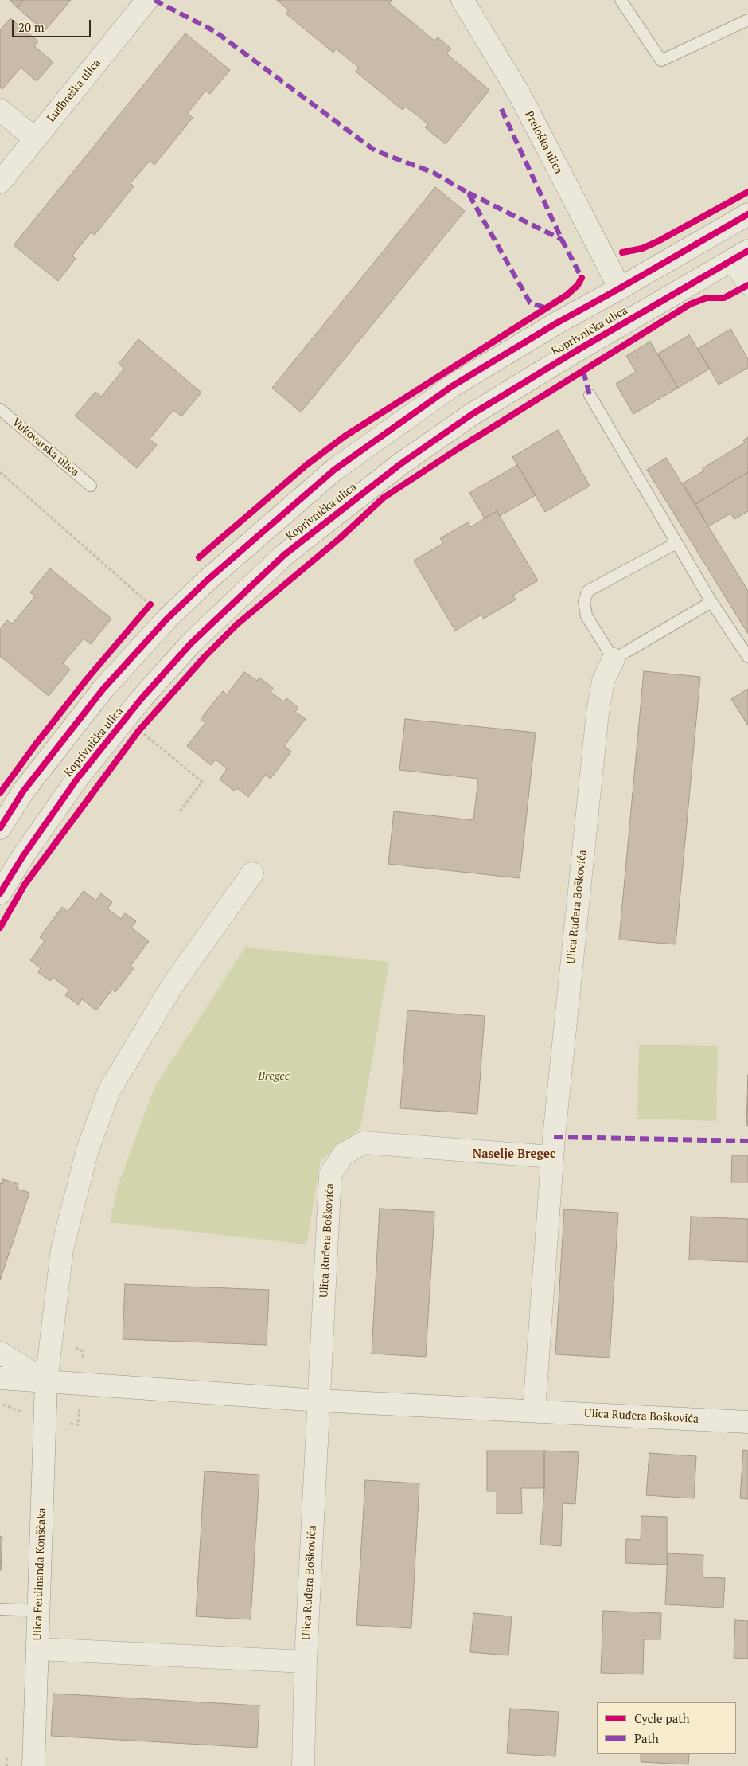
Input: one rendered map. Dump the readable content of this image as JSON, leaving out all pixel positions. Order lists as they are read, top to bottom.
{
  "streets": {
    "street": [
      "Ludbreška ulica",
      "Preloška ulica",
      "Koprivnička ulica",
      "Ulica Ruđera Boškovića",
      "Ulica Ferdinanda Konščaka"
    ],
    "lane": ["Vukovarska ulica"]
  },
  "crossings": [
    ["Preloška ulica", "Koprivnička ulica"],
    ["Ulica Ruđera Boškovića", "Ulica Ferdinanda Konščaka"]
  ],
  "districts": ["Naselje Bregec"],
  "parks": ["Bregec"],
  "legend": ["Cycle path", "Path"],
  "scale_bar": "20 m"
}
